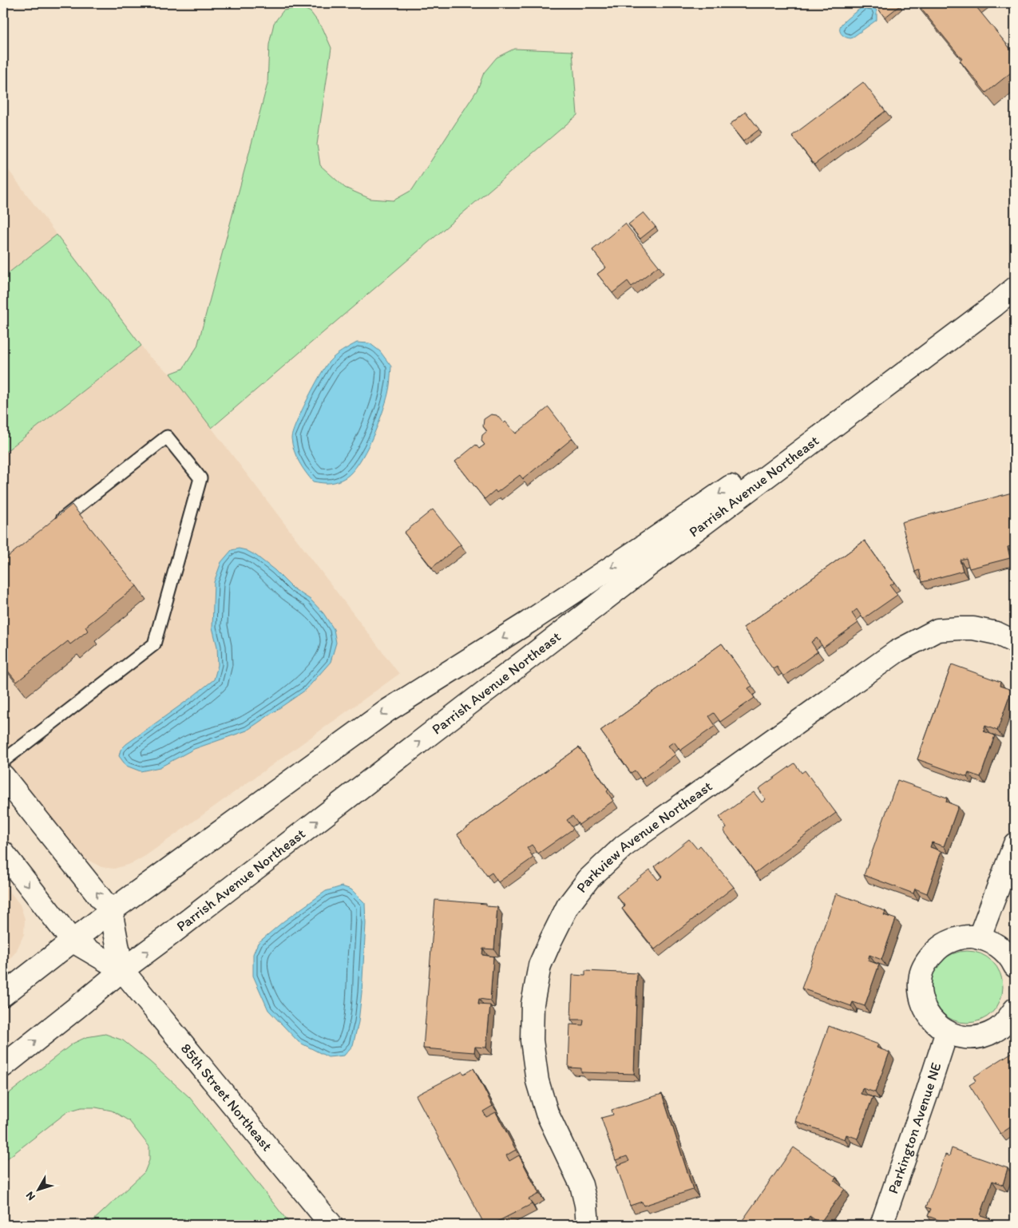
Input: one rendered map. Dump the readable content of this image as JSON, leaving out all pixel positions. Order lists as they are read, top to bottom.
{
  "streets": {
    "main road": [
      "Parrish Avenue Northeast",
      "Parkview Avenue Northeast",
      "85th Street Northeast",
      "Parkington Avenue NE"
    ]
  },
  "crossings": [
    ["Parrish Avenue Northeast", "85th Street Northeast"]
  ],
  "north": "bottom left"
}
